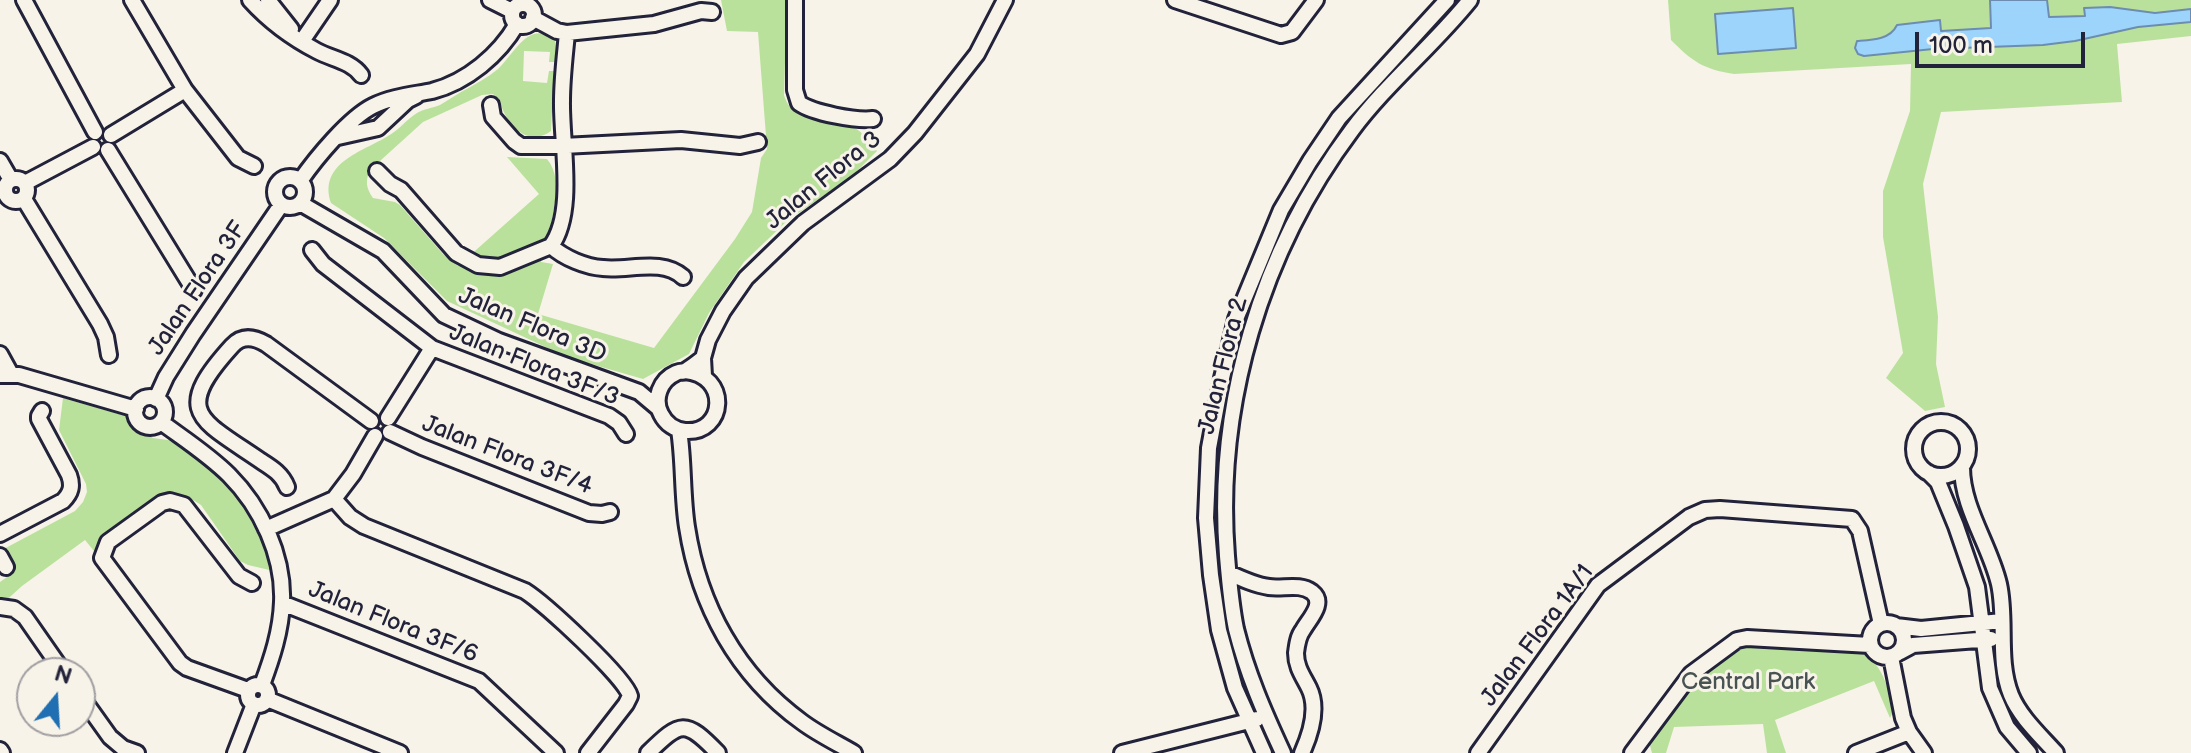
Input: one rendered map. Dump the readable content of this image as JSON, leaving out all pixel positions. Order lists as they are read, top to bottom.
{
  "streets": {
    "street": [
      "Jalan Flora 3",
      "Jalan Flora 3F",
      "Jalan Flora 3D",
      "Jalan Flora 3F/3",
      "Jalan Flora 2",
      "Jalan Flora 3F/4",
      "Jalan Flora 3F/6",
      "Jalan Flora 1A/1"
    ]
  },
  "crossings": [
    ["Jalan Flora 3", "Jalan Flora 3D"],
    ["Jalan Flora 3F", "Jalan Flora 3D"]
  ],
  "parks": ["Central Park"],
  "scale_bar": "100 m",
  "north": "top"
}
